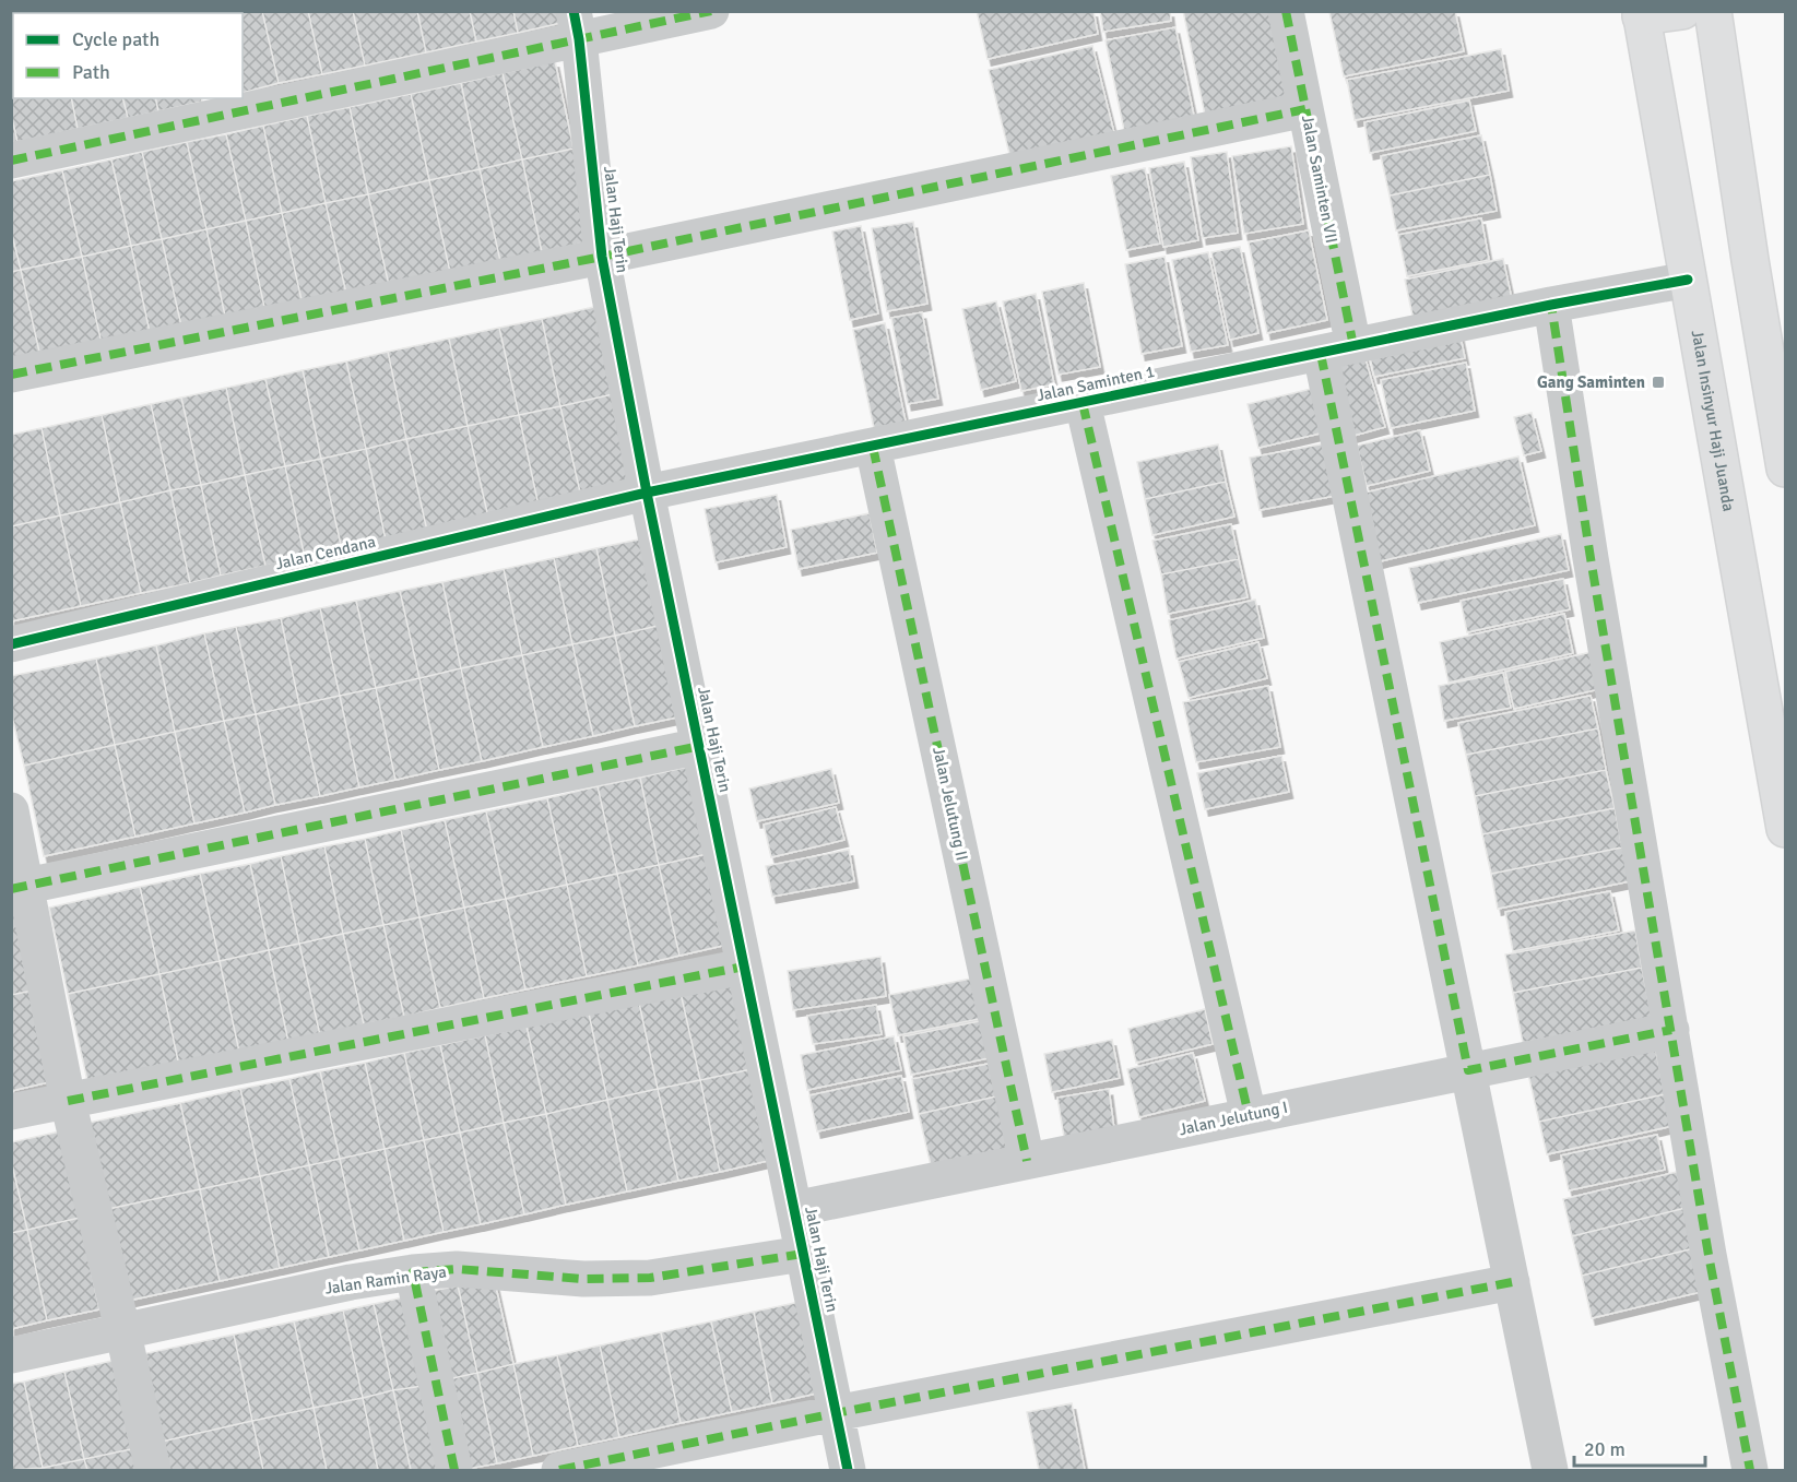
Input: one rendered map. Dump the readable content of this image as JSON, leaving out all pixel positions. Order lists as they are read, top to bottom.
{
  "streets": {
    "highway": ["Jalan Insinyur Haji Juanda"],
    "street": [
      "Jalan Saminten VII",
      "Jalan Haji Terin",
      "Jalan Saminten 1",
      "Jalan Cendana",
      "Jalan Jelutung II",
      "Jalan Jelutung I",
      "Jalan Ramin Raya"
    ]
  },
  "crossings": [
    ["Jalan Saminten VII", "Jalan Saminten 1"],
    ["Jalan Saminten VII", "Jalan Jelutung I"],
    ["Jalan Haji Terin", "Jalan Saminten 1"],
    ["Jalan Haji Terin", "Jalan Cendana"],
    ["Jalan Haji Terin", "Jalan Jelutung I"],
    ["Jalan Haji Terin", "Jalan Ramin Raya"],
    ["Jalan Saminten 1", "Jalan Insinyur Haji Juanda"],
    ["Jalan Saminten 1", "Jalan Cendana"],
    ["Jalan Saminten 1", "Jalan Jelutung II"],
    ["Jalan Jelutung II", "Jalan Jelutung I"]
  ],
  "places": {
    "transit": ["Gang Saminten"]
  },
  "legend": ["Cycle path", "Path"],
  "scale_bar": "20 m"
}
